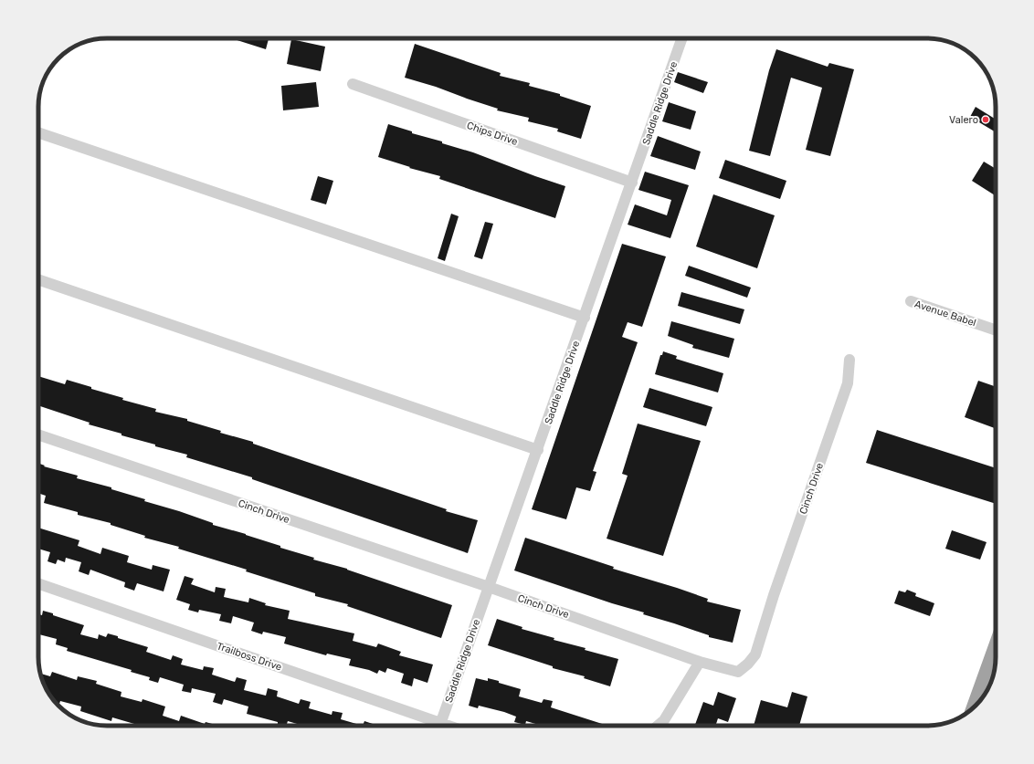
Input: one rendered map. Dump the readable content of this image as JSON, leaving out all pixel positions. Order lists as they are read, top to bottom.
{
  "streets": {
    "street": [
      "Saddle Ridge Drive",
      "Chips Drive",
      "Avenue Babel",
      "Cinch Drive",
      "Trailboss Drive"
    ]
  },
  "crossings": [
    ["Saddle Ridge Drive", "Chips Drive"],
    ["Saddle Ridge Drive", "Cinch Drive"]
  ],
  "places": ["Valero"]
}
